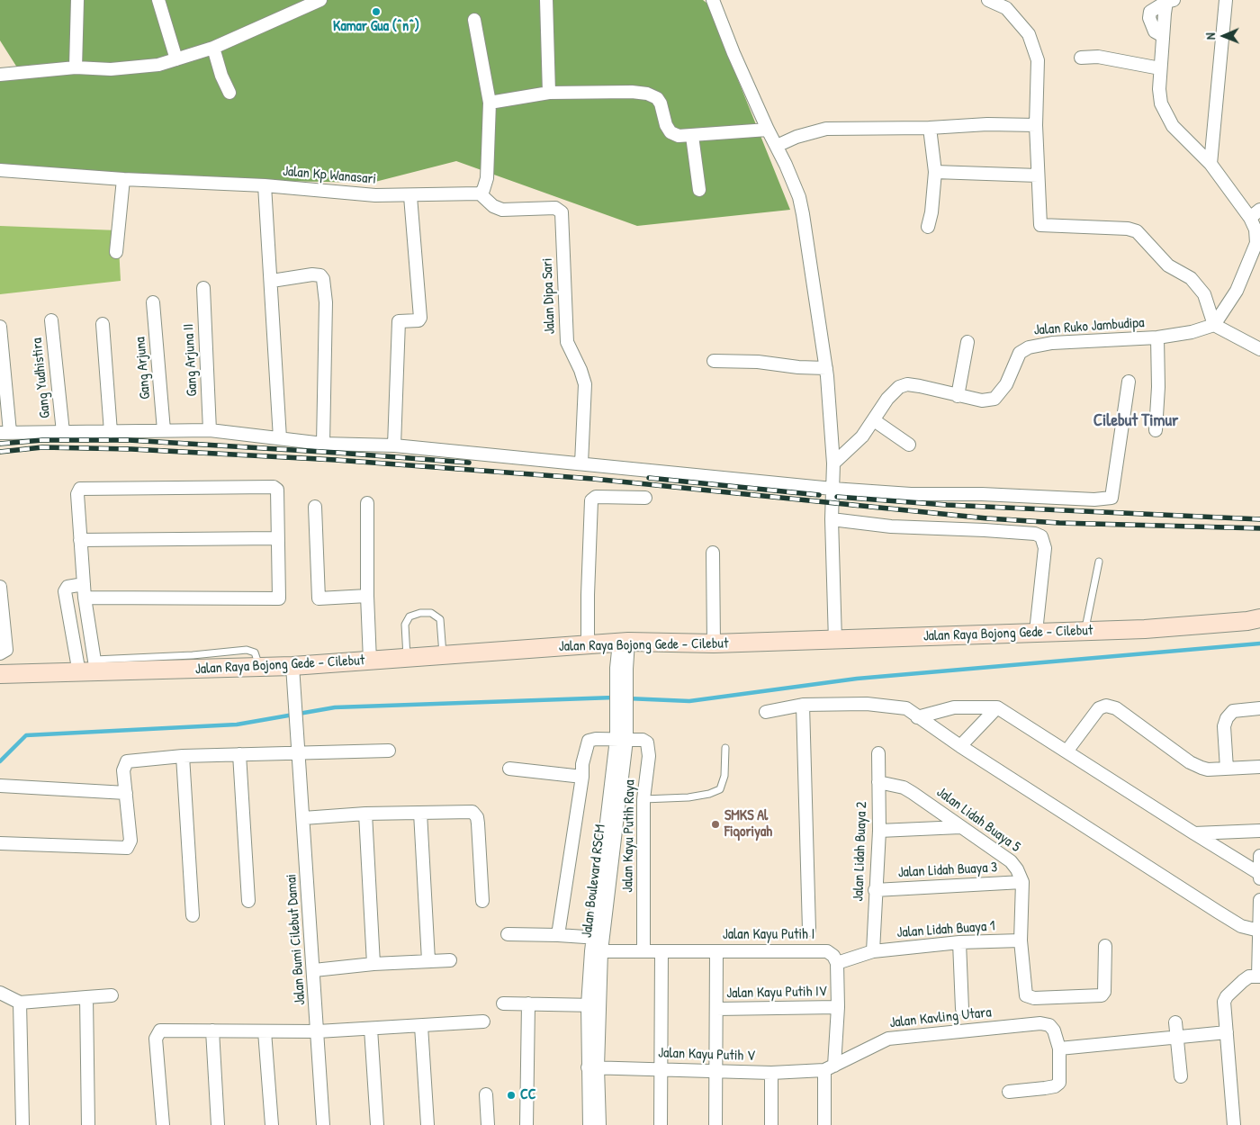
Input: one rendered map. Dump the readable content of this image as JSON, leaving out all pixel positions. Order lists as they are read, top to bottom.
{
  "streets": {
    "main road": ["Jalan Raya Bojong Gede - Cilebut"],
    "street": [
      "Jalan Kp Wanasari",
      "Jalan Dipa Sari",
      "Jalan Ruko Jambudipa",
      "Gang Arjuna II",
      "Gang Arjuna",
      "Gang Yudhistira",
      "Jalan Lidah Buaya 5",
      "Jalan Kayu Putih Raya",
      "Jalan Lidah Buaya 2",
      "Jalan Lidah Buaya 3",
      "Jalan Boulevard RSCM",
      "Jalan Lidah Buaya 1",
      "Jalan Kayu Putih I",
      "Jalan Bumi Cilebut Damai",
      "Jalan Kayu Putih IV",
      "Jalan Kavling Utara",
      "Jalan Kayu Putih V"
    ]
  },
  "crossings": [
    ["Jalan Kp Wanasari", "Jalan Dipa Sari"],
    ["Jalan Raya Bojong Gede - Cilebut", "Jalan Boulevard RSCM"],
    ["Jalan Raya Bojong Gede - Cilebut", "Jalan Bumi Cilebut Damai"],
    ["Jalan Lidah Buaya 5", "Jalan Lidah Buaya 2"],
    ["Jalan Lidah Buaya 5", "Jalan Lidah Buaya 3"],
    ["Jalan Kayu Putih Raya", "Jalan Boulevard RSCM"],
    ["Jalan Kayu Putih Raya", "Jalan Kayu Putih I"],
    ["Jalan Lidah Buaya 2", "Jalan Lidah Buaya 3"],
    ["Jalan Lidah Buaya 2", "Jalan Lidah Buaya 1"],
    ["Jalan Boulevard RSCM", "Jalan Kayu Putih I"],
    ["Jalan Boulevard RSCM", "Jalan Kayu Putih V"],
    ["Jalan Lidah Buaya 1", "Jalan Kayu Putih I"],
    ["Jalan Kavling Utara", "Jalan Kayu Putih V"]
  ],
  "districts": ["Cilebut Timur"],
  "places": ["Kamar Gua (^n^)", "SMKS Al Fiqoriyah", "CC"],
  "north": "left"
}
